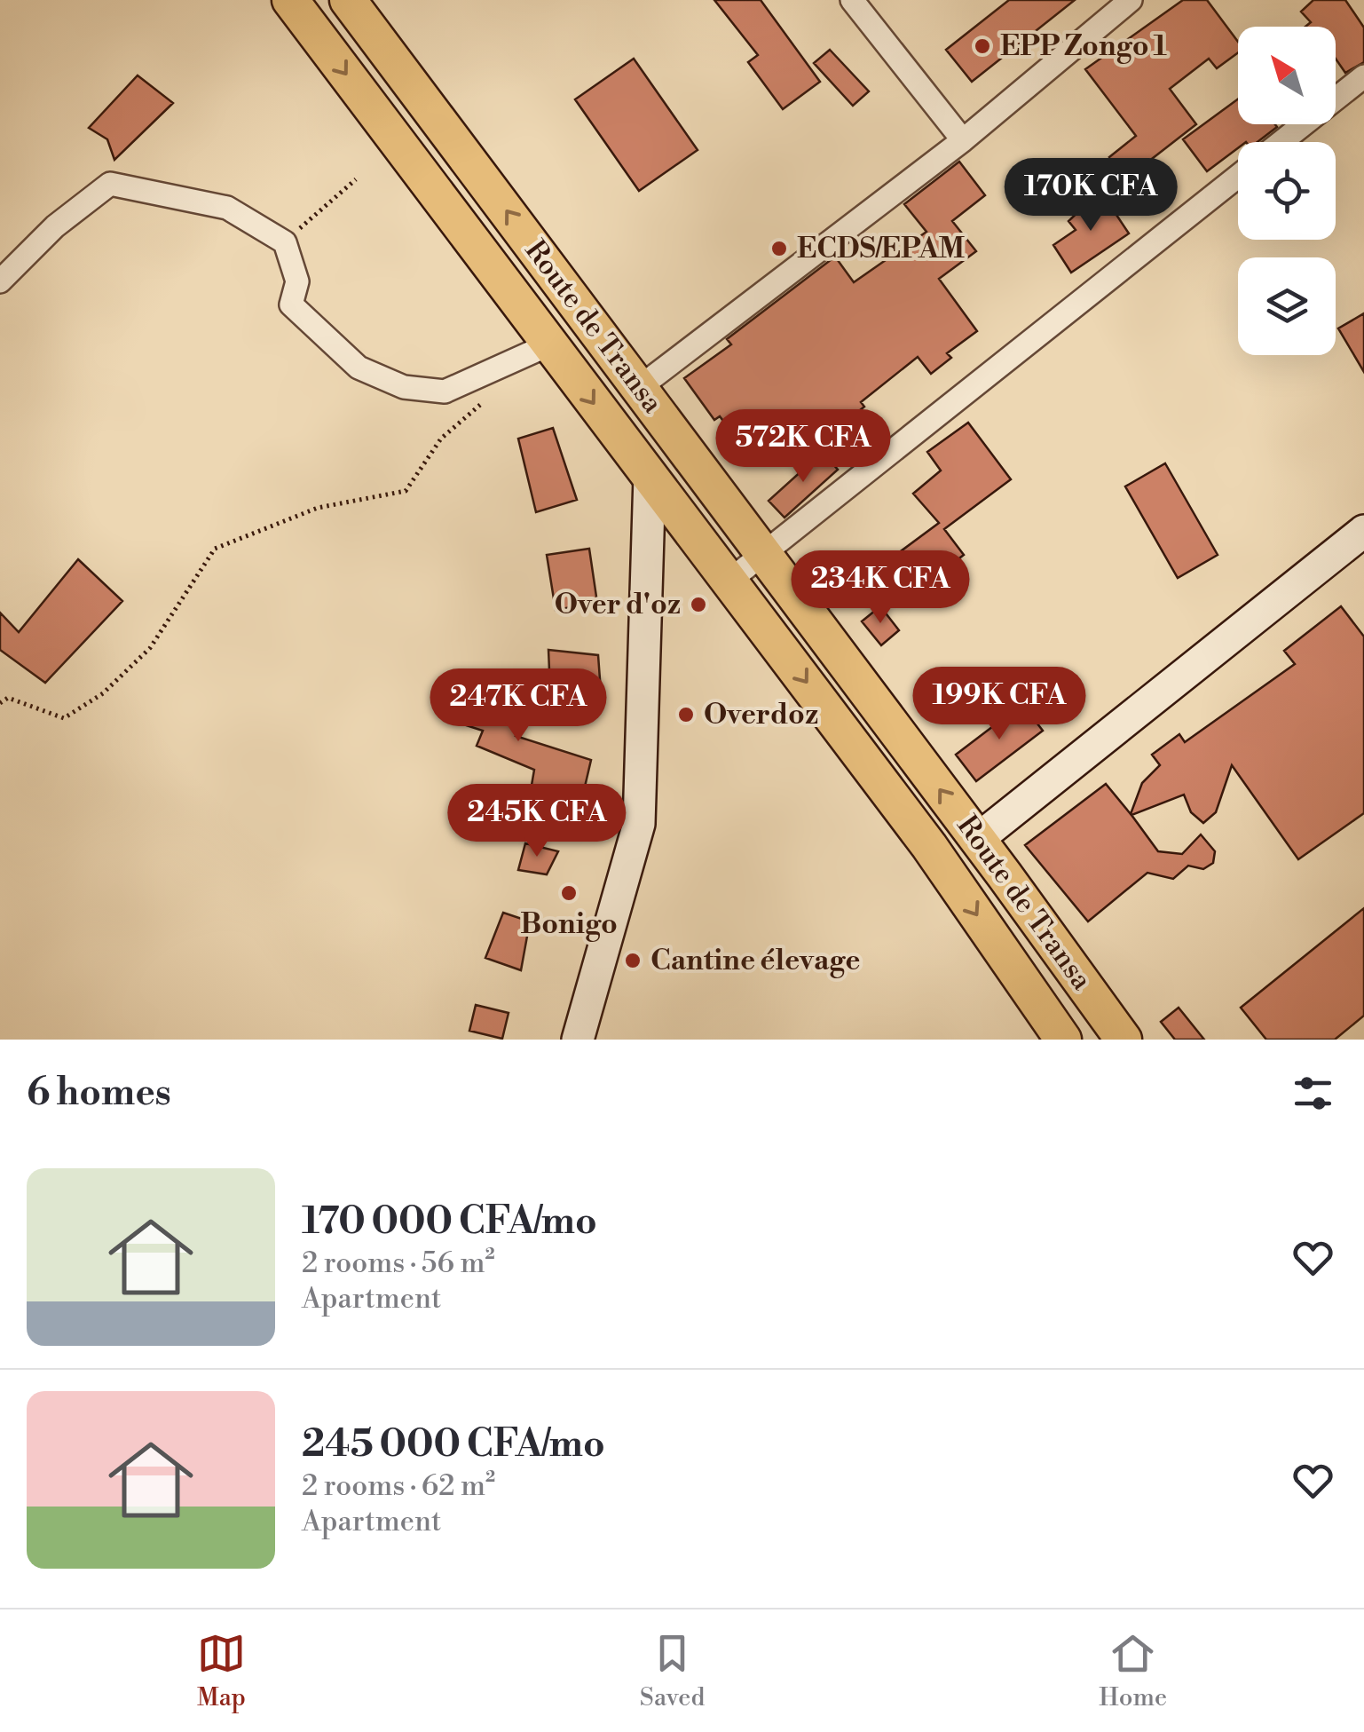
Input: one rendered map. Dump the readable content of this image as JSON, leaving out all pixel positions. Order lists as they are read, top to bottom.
{
  "streets": {
    "main road": ["Route de Transa"]
  },
  "places": [
    "EPP Zongo 1",
    "ECDS/EPAM",
    "Over d'oz",
    "Overdoz",
    "Bonigo",
    "Cantine élevage"
  ],
  "north": "top left",
  "page": {
    "price": [
      "170K CFA",
      "572K CFA",
      "234K CFA",
      "199K CFA",
      "247K CFA",
      "245K CFA"
    ],
    "heading": "6 homes",
    "list": [
      {
        "name": "170 000 CFA/mo",
        "note": "2 rooms · 56 m² · Apartment"
      },
      {
        "name": "245 000 CFA/mo",
        "note": "2 rooms · 62 m² · Apartment"
      }
    ],
    "tabs": ["Map", "Saved", "Home"]
  }
}
